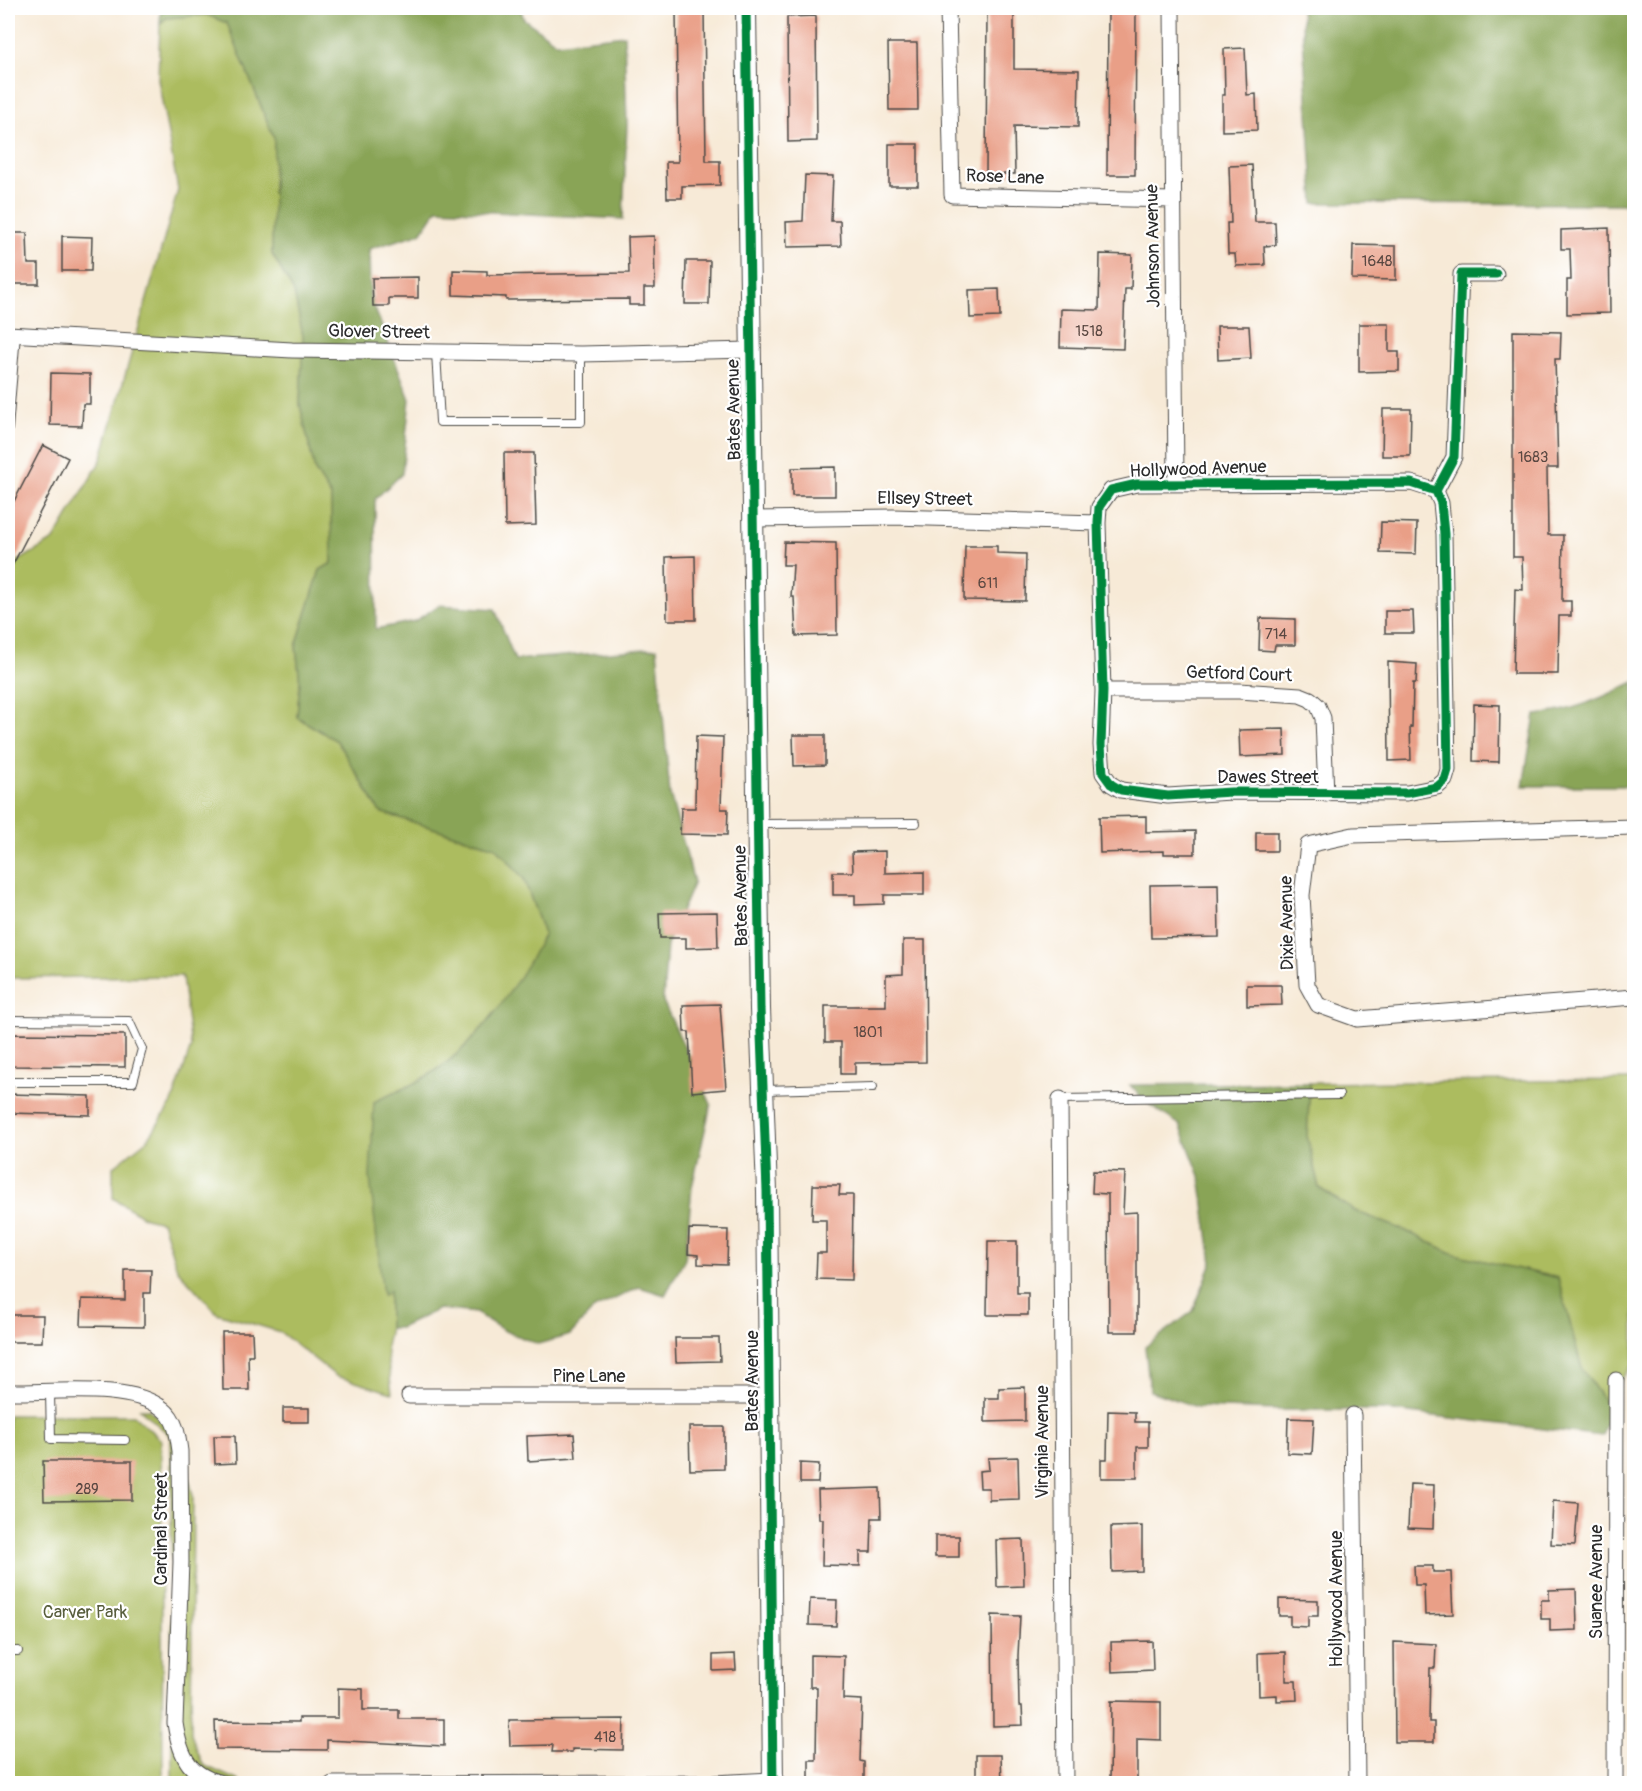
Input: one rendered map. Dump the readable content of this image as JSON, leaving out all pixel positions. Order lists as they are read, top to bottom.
{
  "streets": {
    "street": [
      "Rose Lane",
      "Johnson Avenue",
      "Glover Street",
      "Bates Avenue",
      "Hollywood Avenue",
      "Ellsey Street",
      "Getford Court",
      "Dawes Street",
      "Dixie Avenue",
      "Pine Lane",
      "Virginia Avenue",
      "Cardinal Street",
      "Suanee Avenue"
    ]
  },
  "crossings": [
    ["Rose Lane", "Johnson Avenue"],
    ["Johnson Avenue", "Hollywood Avenue"],
    ["Glover Street", "Bates Avenue"],
    ["Bates Avenue", "Ellsey Street"],
    ["Bates Avenue", "Pine Lane"],
    ["Hollywood Avenue", "Ellsey Street"],
    ["Hollywood Avenue", "Getford Court"],
    ["Hollywood Avenue", "Dawes Street"],
    ["Getford Court", "Dawes Street"]
  ],
  "parks": ["Carver Park"],
  "house_numbers": [
    "1648",
    "1518",
    "1683",
    "611",
    "714",
    "1801",
    "289",
    "418"
  ]
}
